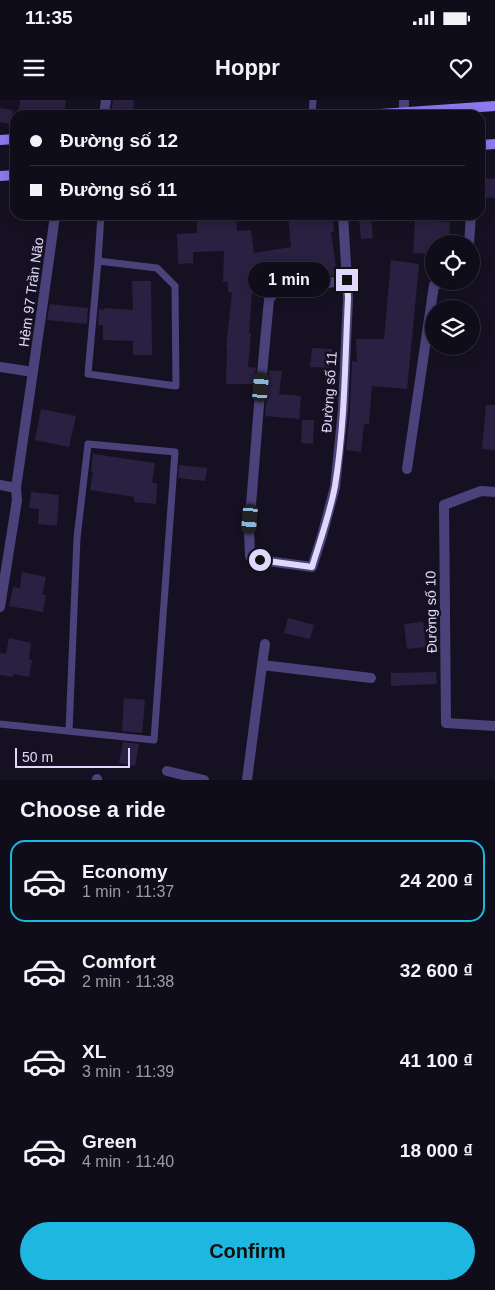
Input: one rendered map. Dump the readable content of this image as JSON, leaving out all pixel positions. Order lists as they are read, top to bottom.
{
  "streets": {
    "street": ["Hẻm 97 Trần Não", "Đường số 11", "Đường số 10"]
  },
  "scale_bar": "50 m",
  "page": {
    "status": "11:35",
    "header": "Hoppr",
    "banner": ["Đường số 12", "Đường số 11"],
    "bubble": "1 min",
    "scale": "50 m",
    "heading": "Choose a ride",
    "list": [
      {
        "name": "Economy",
        "note": "1 min · 11:37",
        "value": "24 200 ₫"
      },
      {
        "name": "Comfort",
        "note": "2 min · 11:38",
        "value": "32 600 ₫"
      },
      {
        "name": "XL",
        "note": "3 min · 11:39",
        "value": "41 100 ₫"
      },
      {
        "name": "Green",
        "note": "4 min · 11:40",
        "value": "18 000 ₫"
      }
    ],
    "buttons": "Confirm"
  }
}
